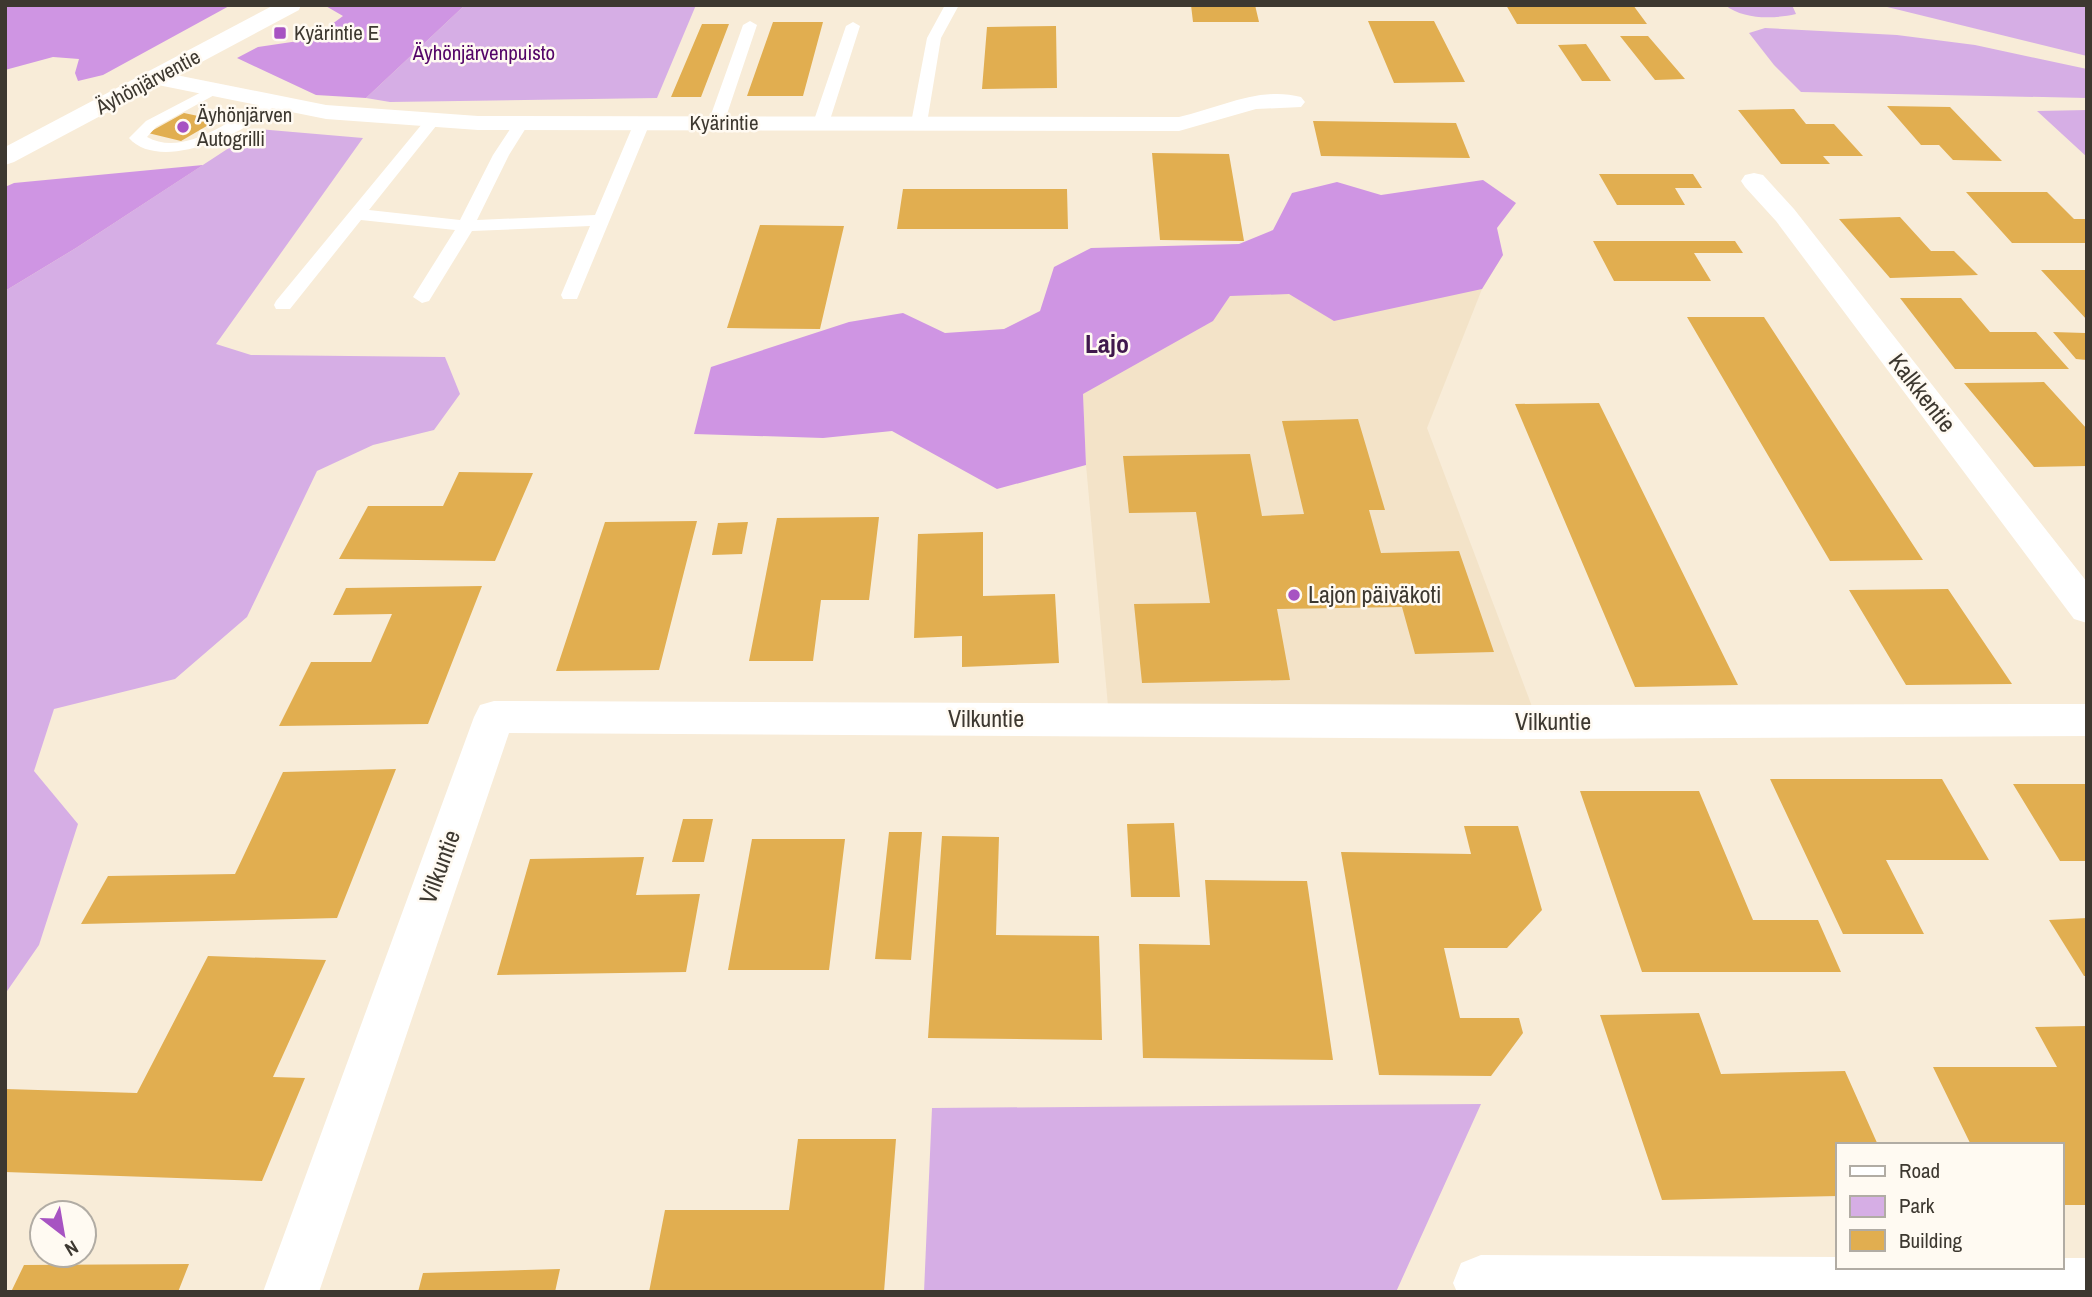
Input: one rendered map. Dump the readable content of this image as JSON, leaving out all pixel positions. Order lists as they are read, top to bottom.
{
  "streets": {
    "street": [
      "Äyhönjärventie",
      "Kyärintie",
      "Kalkkentie",
      "Vilkuntie"
    ]
  },
  "crossings": [
    ["Äyhönjärventie", "Kyärintie"]
  ],
  "districts": ["Lajo"],
  "parks": ["Äyhönjärvenpuisto"],
  "places": {
    "transit": ["Kyärintie E"],
    "other": ["Äyhönjärven Autogrilli", "Lajon päiväkoti"]
  },
  "legend": ["Road", "Park", "Building"],
  "north": "bottom right"
}
